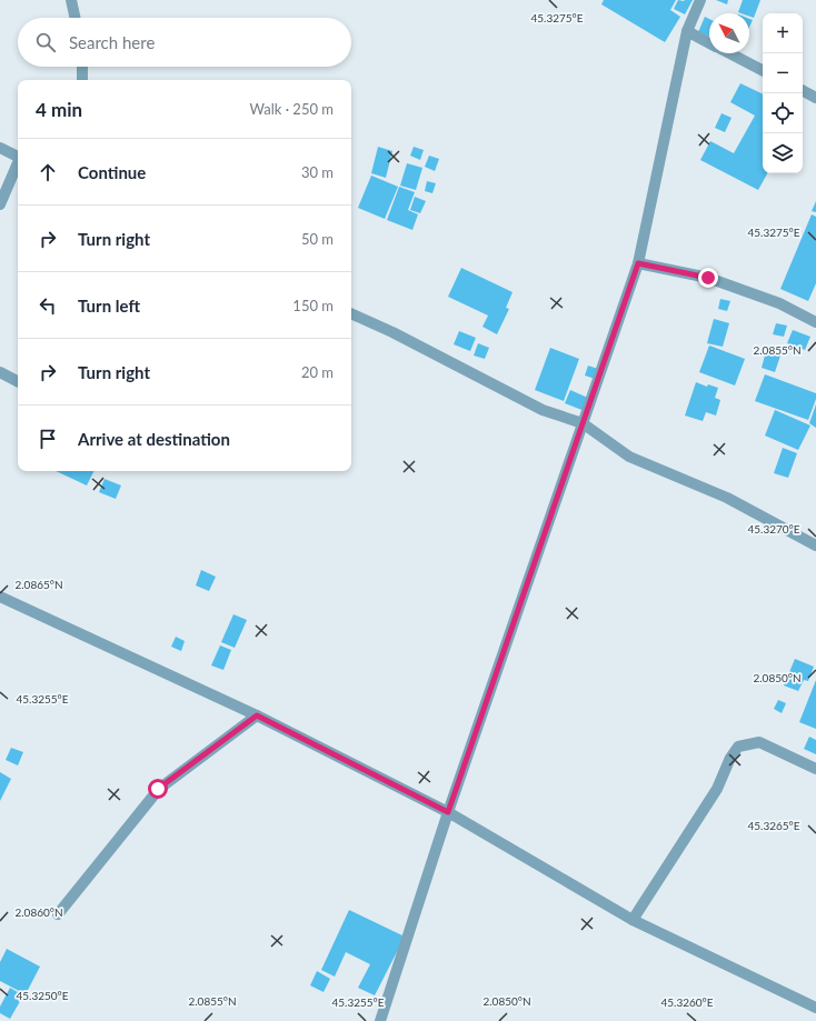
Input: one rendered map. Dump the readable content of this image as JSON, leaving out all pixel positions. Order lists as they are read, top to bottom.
{
  "north": "top left",
  "page": {
    "map_buttons": ["+", "−"],
    "search": "Search here",
    "heading": ["4 min", "Walk · 250 m"],
    "list": [
      ["Continue", "30 m"],
      ["Turn right", "50 m"],
      ["Turn left", "150 m"],
      ["Turn right", "20 m"],
      "Arrive at destination"
    ]
  },
  "coordinates": [
    "45.3275°E",
    "2.0855°N",
    "45.3270°E",
    "2.0865°N",
    "2.0850°N",
    "45.3255°E",
    "45.3265°E",
    "2.0860°N",
    "45.3250°E",
    "45.3260°E"
  ]
}
